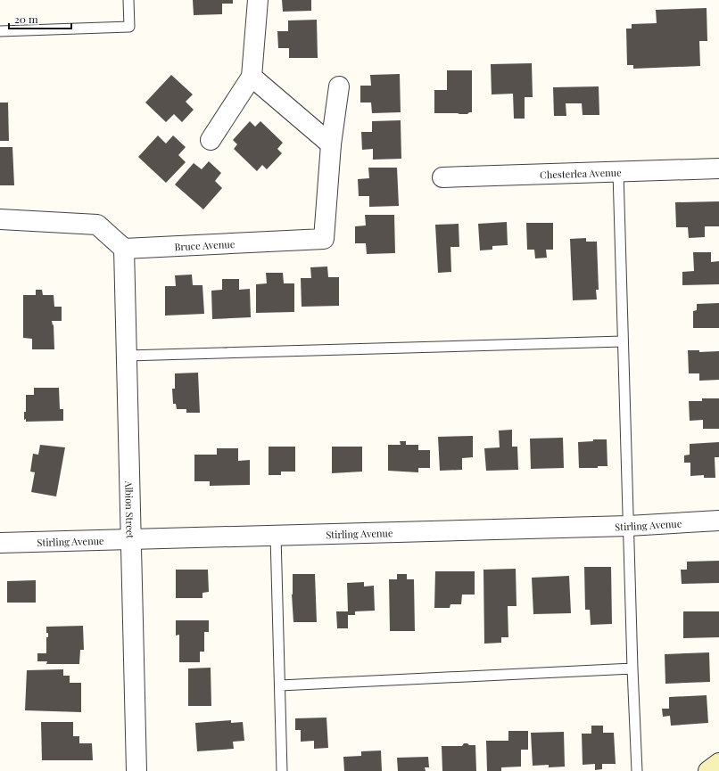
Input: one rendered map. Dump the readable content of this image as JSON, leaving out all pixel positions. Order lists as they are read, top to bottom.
{
  "streets": {
    "street": [
      "Chesterlea Avenue",
      "Bruce Avenue",
      "Albion Street",
      "Stirling Avenue"
    ]
  },
  "crossings": [
    ["Bruce Avenue", "Albion Street"],
    ["Albion Street", "Stirling Avenue"]
  ],
  "scale_bar": "20 m"
}
